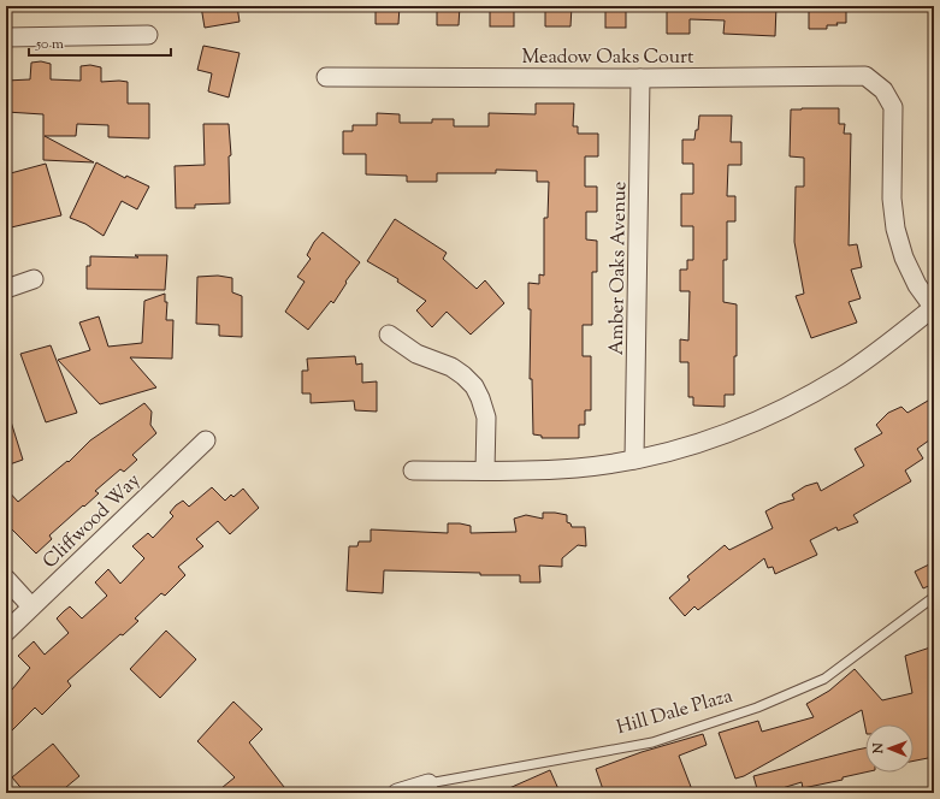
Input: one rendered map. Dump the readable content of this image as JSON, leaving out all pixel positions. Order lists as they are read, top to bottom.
{
  "streets": {
    "street": [
      "Meadow Oaks Court",
      "Amber Oaks Avenue",
      "Cliffwood Way",
      "Hill Dale Plaza"
    ]
  },
  "crossings": [
    ["Meadow Oaks Court", "Amber Oaks Avenue"]
  ],
  "scale_bar": "50 m",
  "north": "left"
}
